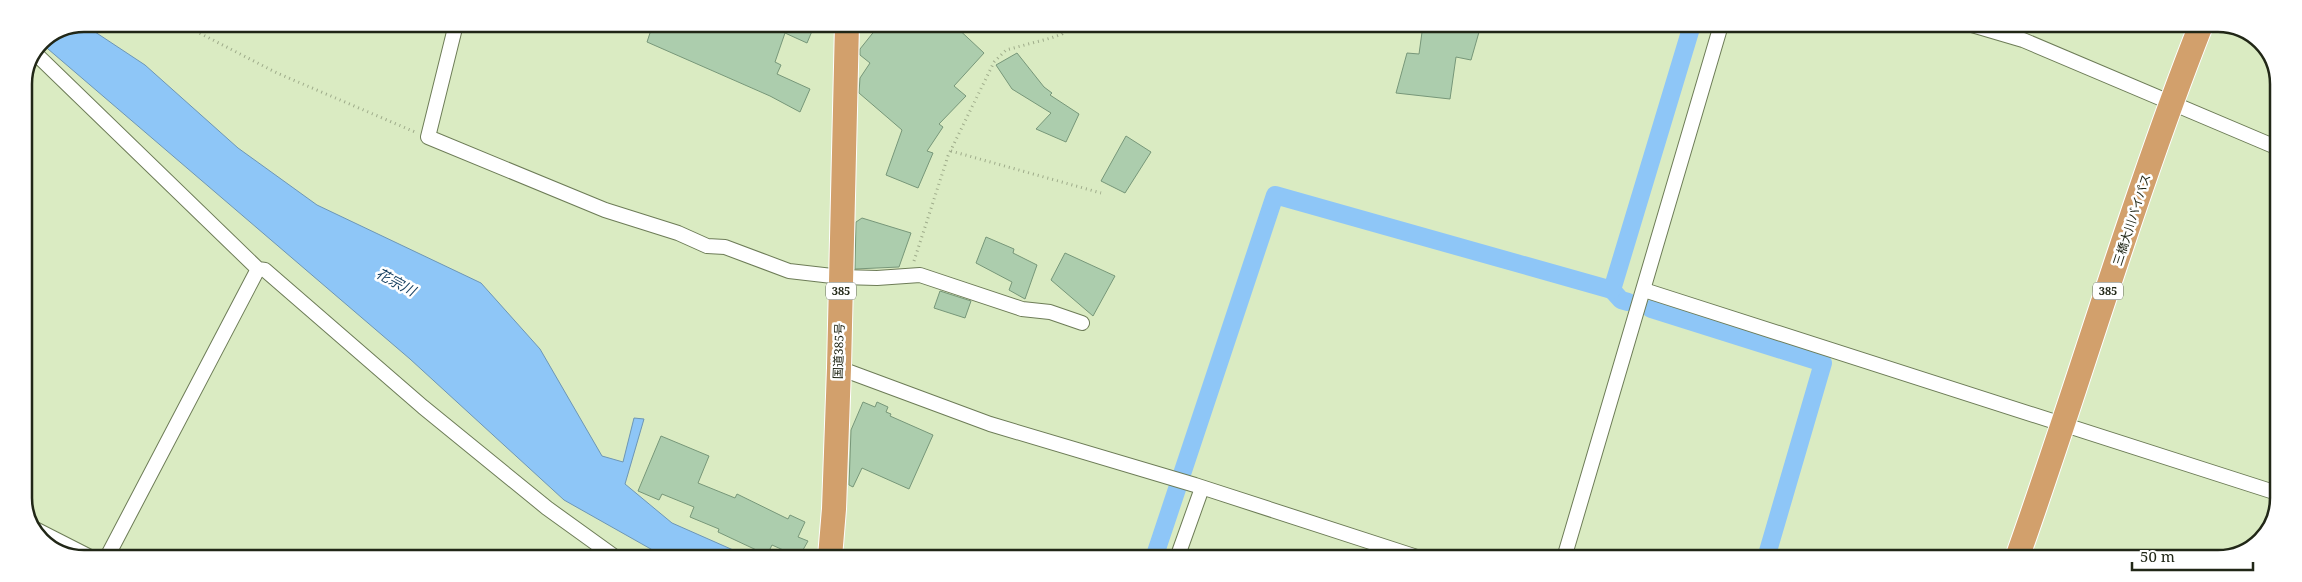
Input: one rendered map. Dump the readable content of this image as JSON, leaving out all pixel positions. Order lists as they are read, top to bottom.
{
  "streets": {
    "highway": ["三橋大川バイパス", "385", "国道385号"]
  },
  "water": ["花宗川"],
  "scale_bar": "50 m"
}
